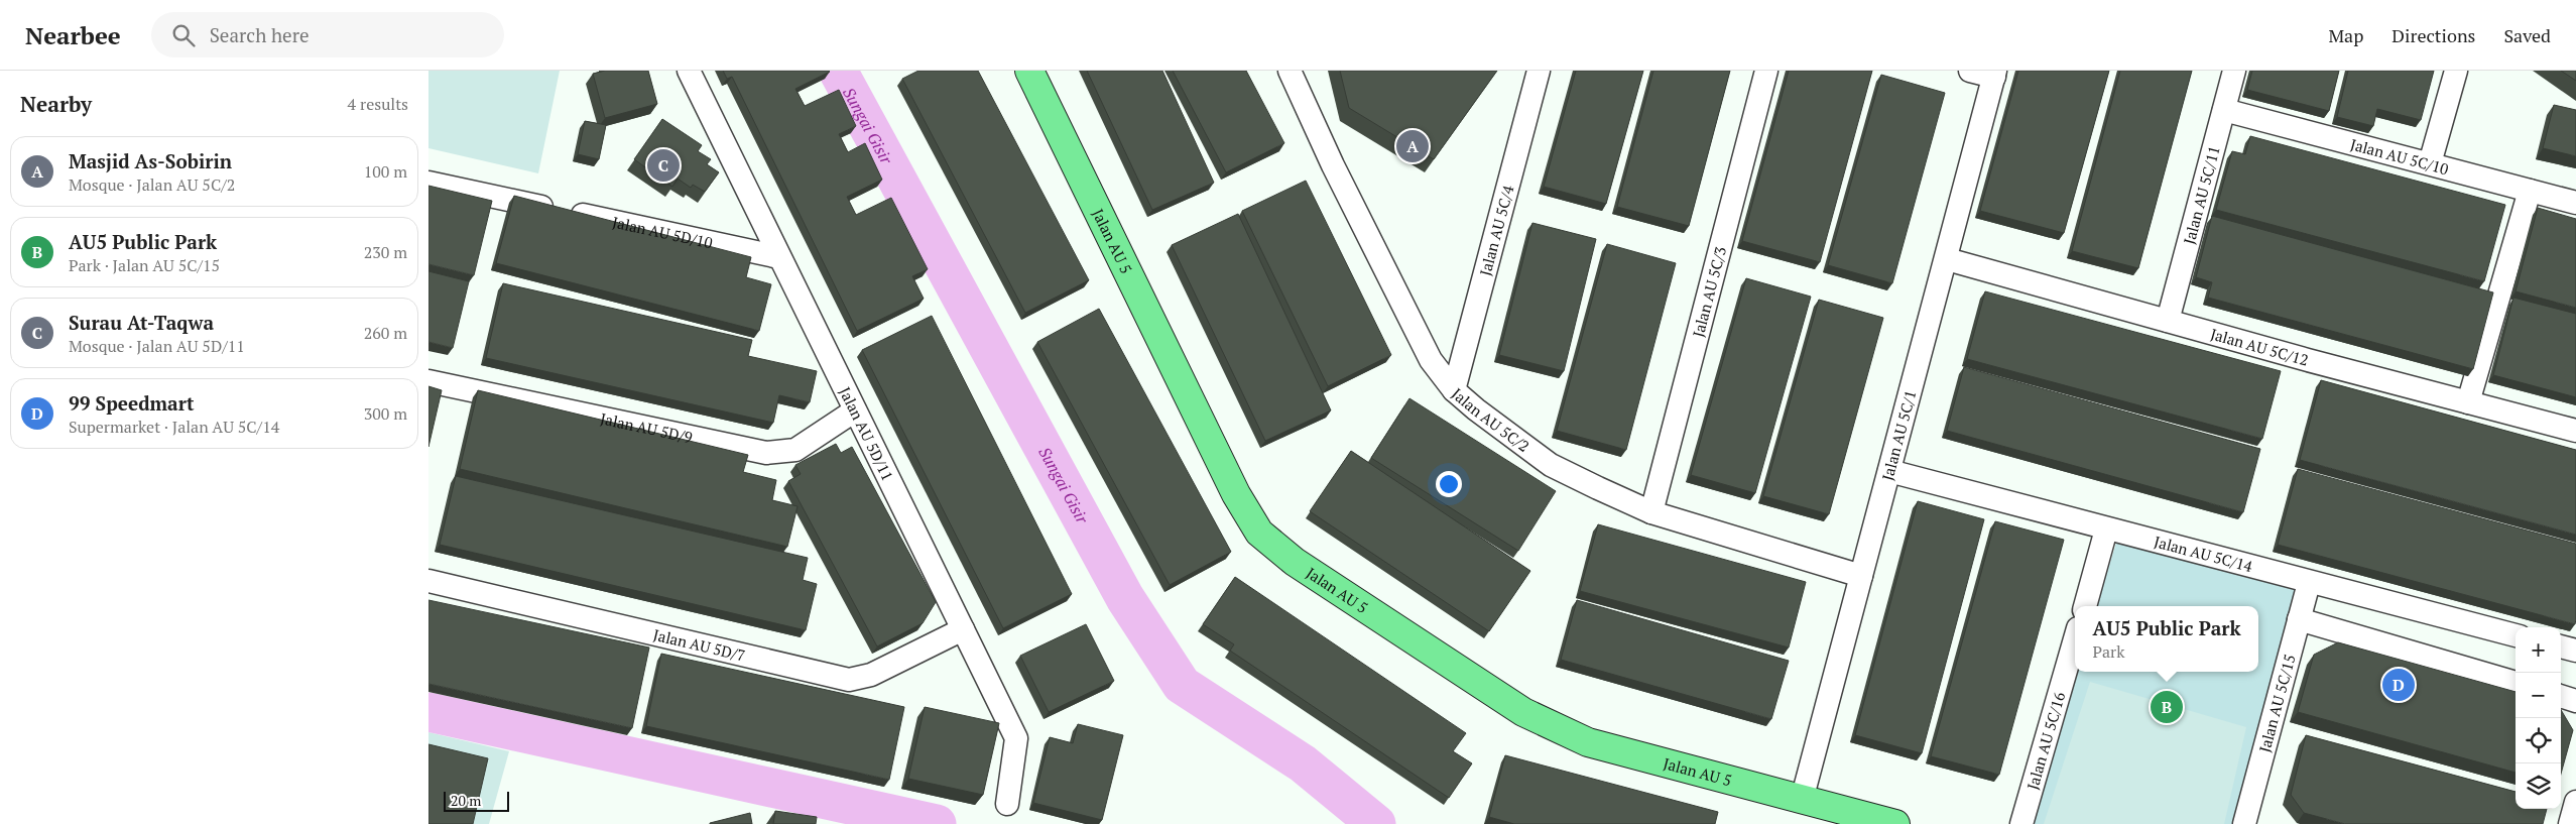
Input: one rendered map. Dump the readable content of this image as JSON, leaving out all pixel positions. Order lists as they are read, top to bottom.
{
  "streets": {
    "main road": ["Jalan AU 5"],
    "street": [
      "Jalan AU 5C/10",
      "Jalan AU 5C/11",
      "Jalan AU 5C/4",
      "Jalan AU 5D/10",
      "Jalan AU 5C/3",
      "Jalan AU 5C/12",
      "Jalan AU 5C/2",
      "Jalan AU 5D/9",
      "Jalan AU 5D/11",
      "Jalan AU 5C/1",
      "Jalan AU 5C/14",
      "Jalan AU 5D/7",
      "Jalan AU 5C/15",
      "Jalan AU 5C/16"
    ]
  },
  "crossings": [
    ["Jalan AU 5C/10", "Jalan AU 5C/11"],
    ["Jalan AU 5C/11", "Jalan AU 5C/12"],
    ["Jalan AU 5C/4", "Jalan AU 5C/2"],
    ["Jalan AU 5D/10", "Jalan AU 5D/11"],
    ["Jalan AU 5", "Jalan AU 5C/1"],
    ["Jalan AU 5C/3", "Jalan AU 5C/2"],
    ["Jalan AU 5C/12", "Jalan AU 5C/1"],
    ["Jalan AU 5C/2", "Jalan AU 5C/1"],
    ["Jalan AU 5D/9", "Jalan AU 5D/11"],
    ["Jalan AU 5D/11", "Jalan AU 5D/7"],
    ["Jalan AU 5C/1", "Jalan AU 5C/14"],
    ["Jalan AU 5C/14", "Jalan AU 5C/15"]
  ],
  "water": ["Sungai Gisir"],
  "scale_bar": "20 m",
  "page": {
    "header": "Nearbee",
    "search": "Search here",
    "nav": ["Map", "Directions", "Saved"],
    "heading": ["Nearby", "4 results"],
    "pins": [
      "A",
      "C",
      "D",
      "B"
    ],
    "list": [
      {
        "mark": "A",
        "name": "Masjid As-Sobirin",
        "note": "Mosque · Jalan AU 5C/2",
        "value": "100 m"
      },
      {
        "mark": "B",
        "name": "AU5 Public Park",
        "note": "Park · Jalan AU 5C/15",
        "value": "230 m"
      },
      {
        "mark": "C",
        "name": "Surau At-Taqwa",
        "note": "Mosque · Jalan AU 5D/11",
        "value": "260 m"
      },
      {
        "mark": "D",
        "name": "99 Speedmart",
        "note": "Supermarket · Jalan AU 5C/14",
        "value": "300 m"
      }
    ],
    "popup": ["AU5 Public Park", "Park"],
    "map_buttons": ["+", "−"],
    "scale": "20 m"
  }
}
